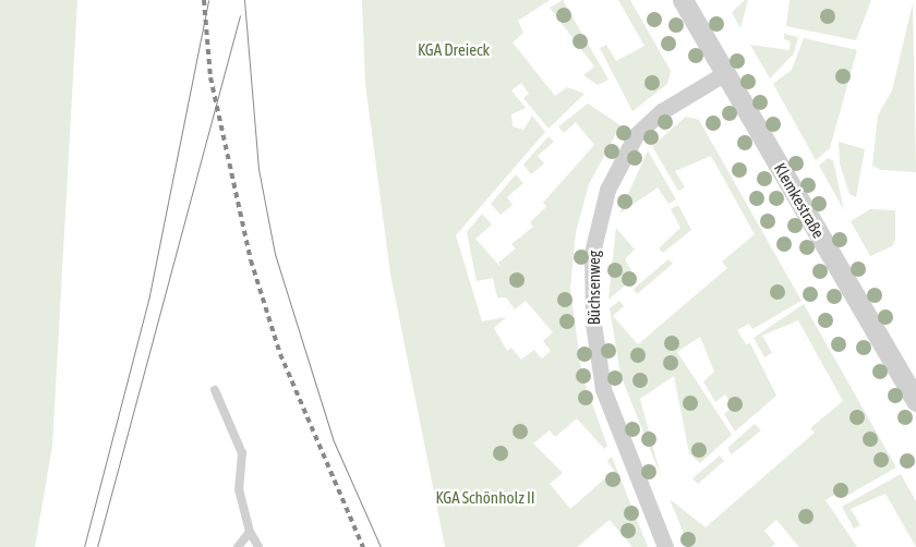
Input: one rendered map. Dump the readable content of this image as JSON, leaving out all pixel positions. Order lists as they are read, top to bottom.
{
  "streets": {
    "street": ["Klemkestraße", "Büchsenweg"]
  },
  "crossings": [
    ["Klemkestraße", "Büchsenweg"]
  ],
  "parks": ["KGA Dreieck", "KGA Schönholz II"]
}
